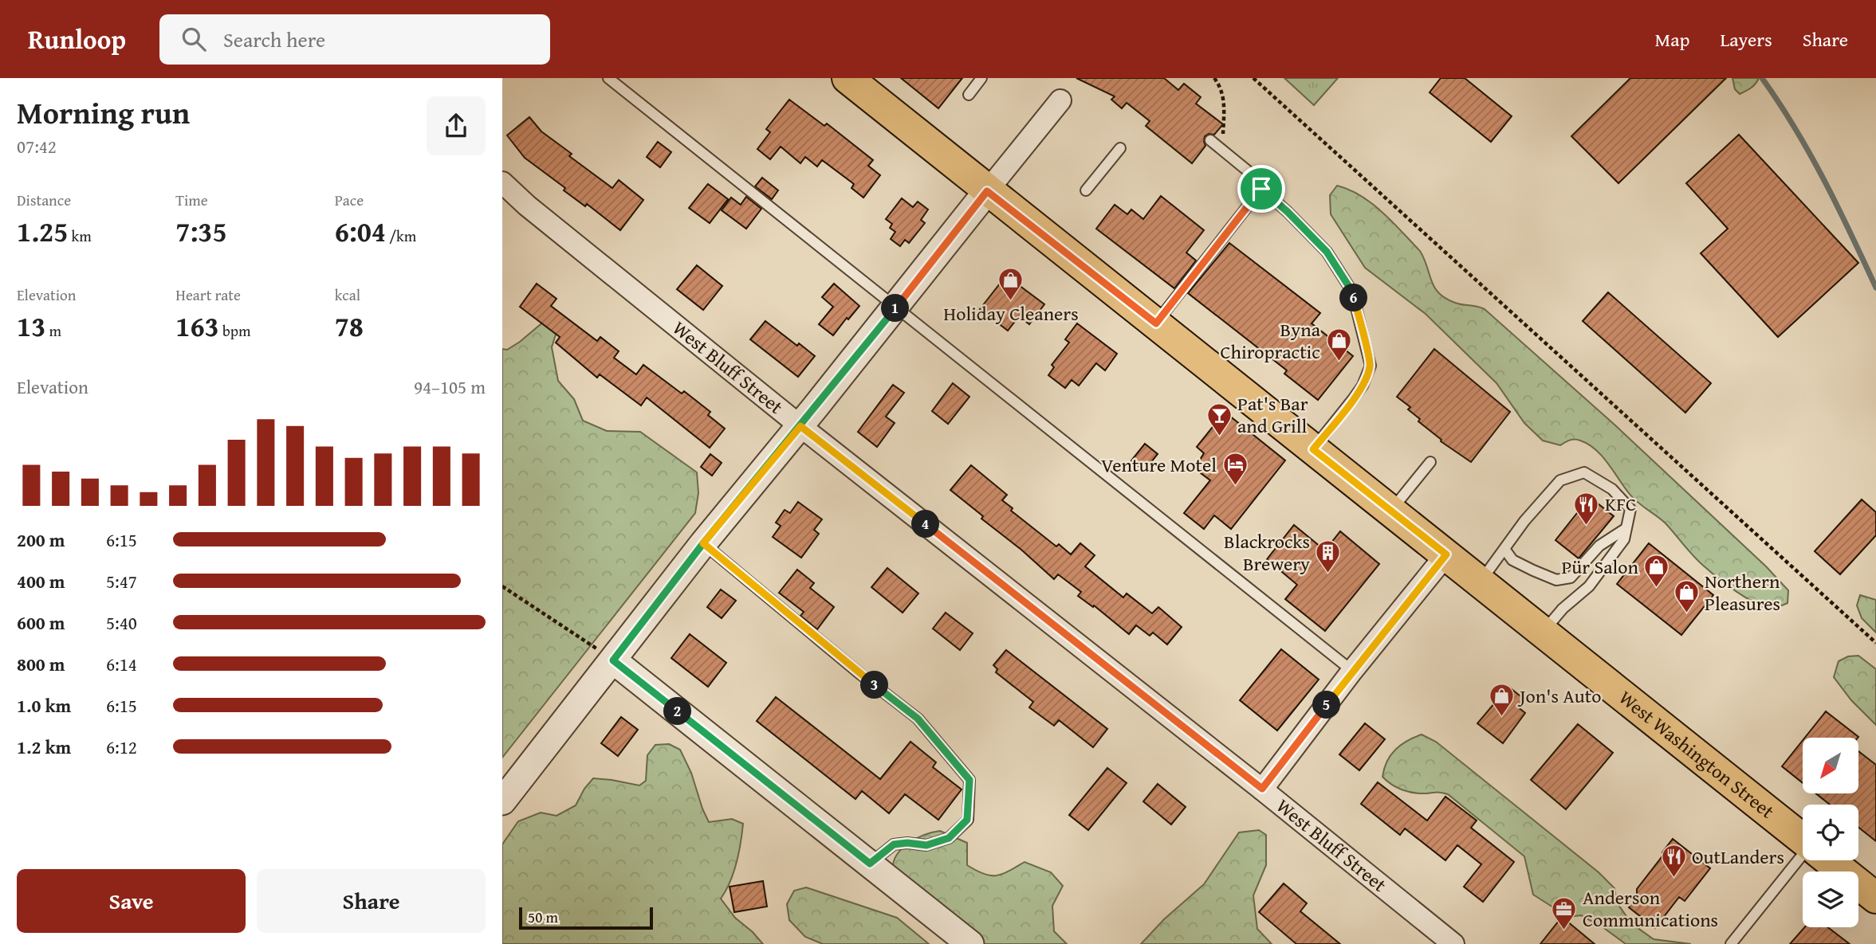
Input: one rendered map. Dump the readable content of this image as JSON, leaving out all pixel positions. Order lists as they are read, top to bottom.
{
  "streets": {
    "main road": ["West Washington Street"],
    "street": ["West Bluff Street"]
  },
  "places": {
    "shop": [
      "Holiday Cleaners",
      "Byna Chiropractic",
      "Pür Salon",
      "Northern Pleasures",
      "Jon's Auto"
    ],
    "bar": ["Pat's Bar and Grill"],
    "hotel": ["Venture Motel"],
    "restaurant": ["KFC", "OutLanders"],
    "building": ["Blackrocks Brewery"],
    "office": ["Anderson Communications"]
  },
  "scale_bar": "50 m",
  "north": "bottom left",
  "page": {
    "header": "Runloop",
    "search": "Search here",
    "nav": ["Map", "Layers", "Share"],
    "heading": ["Morning run", "07:42"],
    "stats": [
      ["Distance", "1.25 km"],
      ["Time", "7:35"],
      ["Pace", "6:04 /km"],
      ["Elevation", "13 m"],
      ["Heart rate", "163 bpm"],
      ["kcal", "78"]
    ],
    "pins": [
      "6",
      "1",
      "4",
      "3",
      "5",
      "2"
    ],
    "chart": ["Elevation", "94–105 m"],
    "list": [
      {
        "name": "200 m",
        "note": "6:15"
      },
      {
        "name": "400 m",
        "note": "5:47"
      },
      {
        "name": "600 m",
        "note": "5:40"
      },
      {
        "name": "800 m",
        "note": "6:14"
      },
      {
        "name": "1.0 km",
        "note": "6:15"
      },
      {
        "name": "1.2 km",
        "note": "6:12"
      }
    ],
    "buttons": ["Save", "Share"],
    "scale": "50 m"
  }
}
